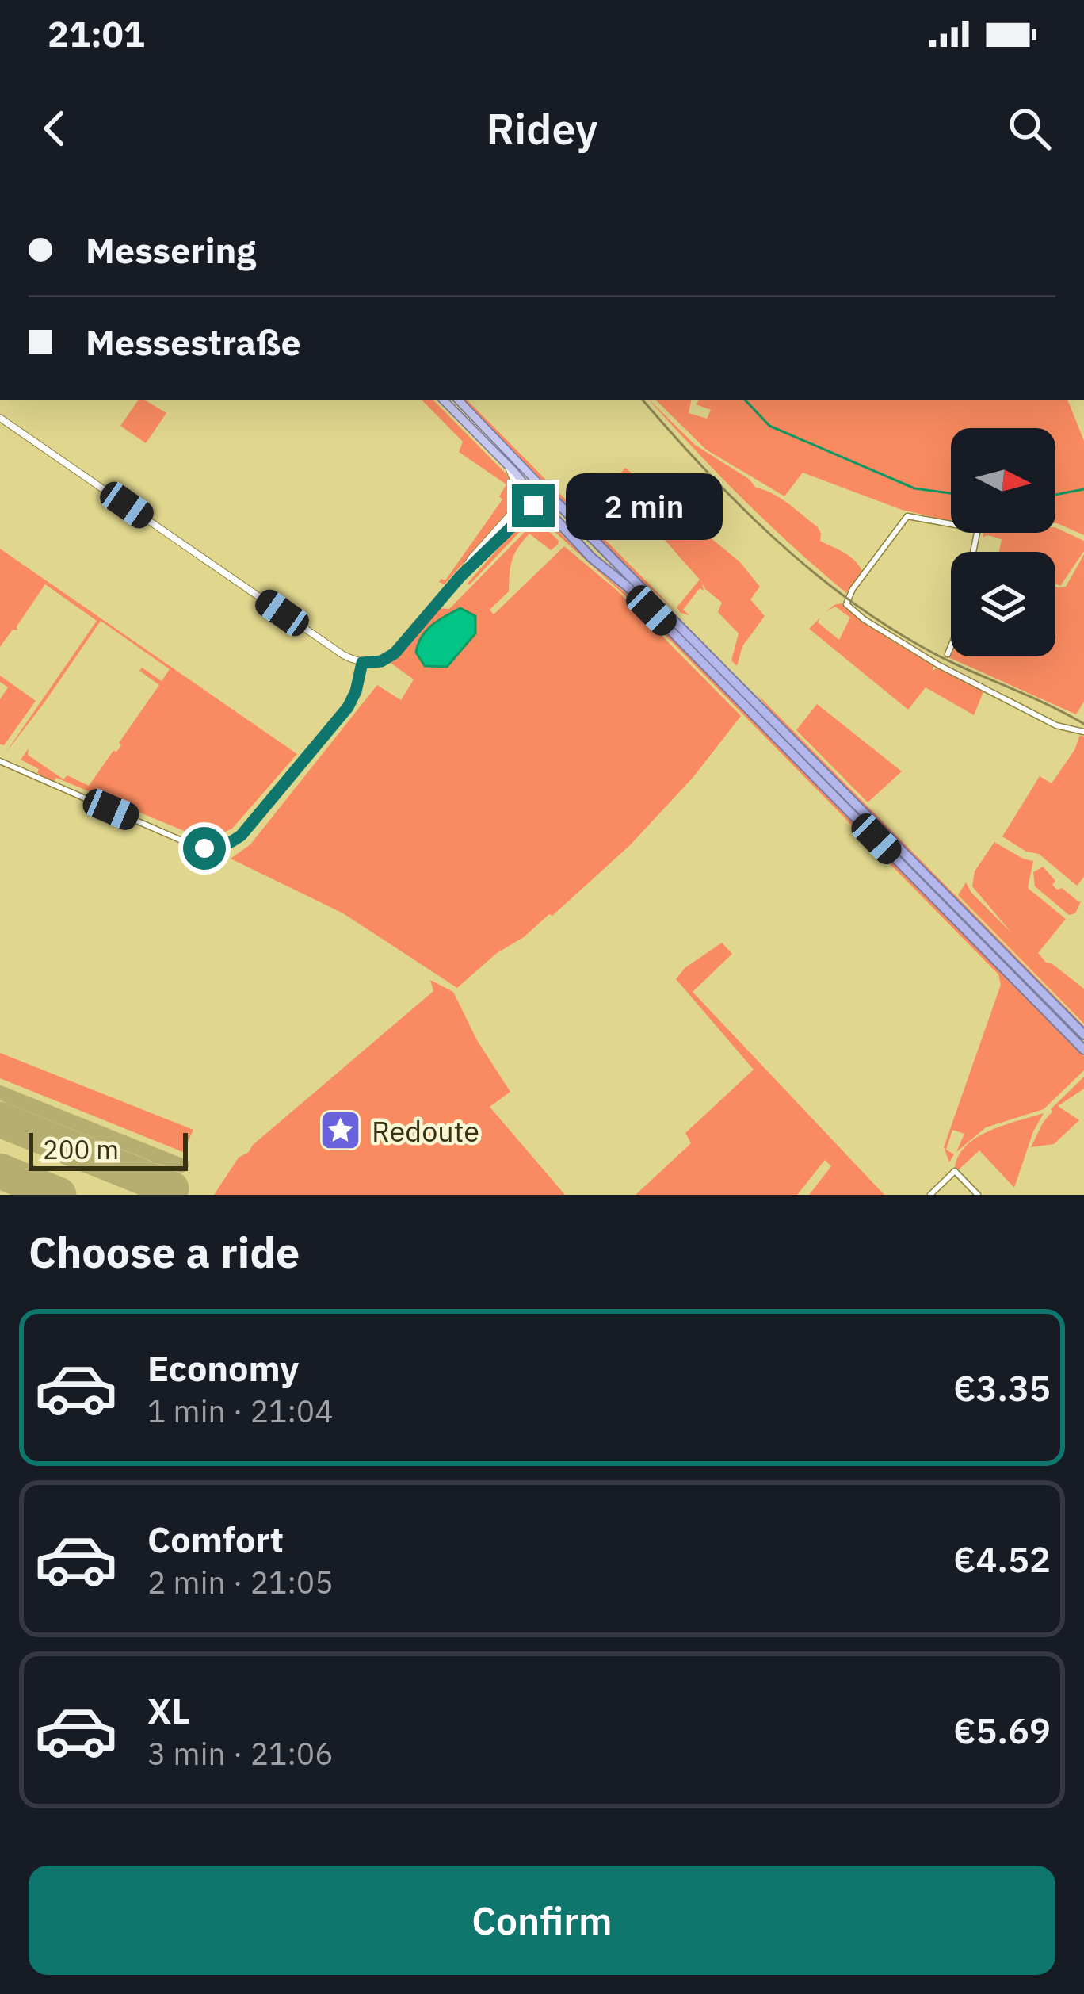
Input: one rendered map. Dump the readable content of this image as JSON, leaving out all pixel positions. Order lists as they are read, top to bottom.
{
  "places": {
    "place": ["Redoute"]
  },
  "scale_bar": "200 m",
  "north": "right",
  "page": {
    "status": "21:01",
    "header": "Ridey",
    "banner": ["Messering", "Messestraße"],
    "bubble": "2 min",
    "scale": "200 m",
    "heading": "Choose a ride",
    "list": [
      {
        "name": "Economy",
        "note": "1 min · 21:04",
        "value": "€3.35"
      },
      {
        "name": "Comfort",
        "note": "2 min · 21:05",
        "value": "€4.52"
      },
      {
        "name": "XL",
        "note": "3 min · 21:06",
        "value": "€5.69"
      }
    ],
    "buttons": "Confirm"
  }
}
